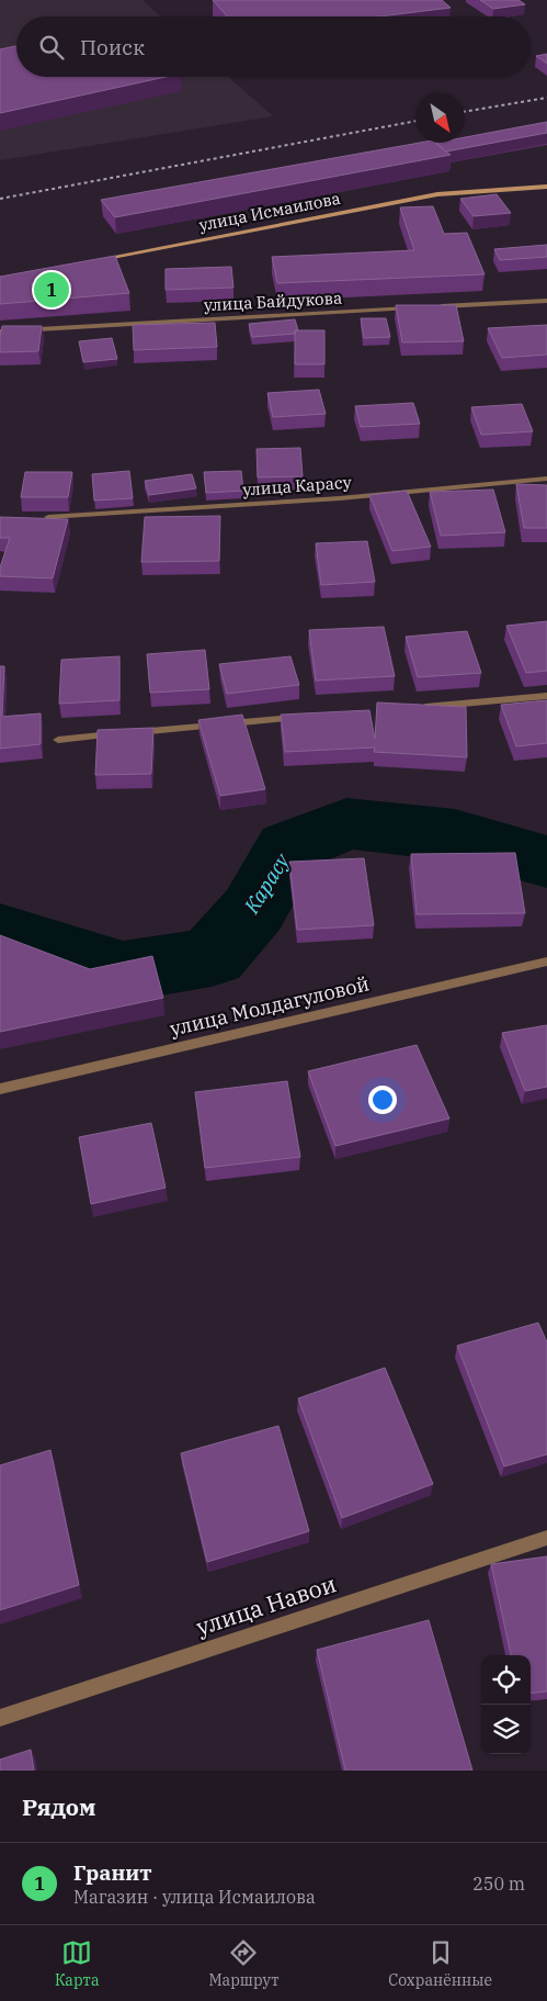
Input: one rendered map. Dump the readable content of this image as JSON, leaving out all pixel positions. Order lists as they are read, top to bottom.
{
  "streets": {
    "main road": ["улица Исмаилова"],
    "street": [
      "улица Байдукова",
      "улица Карасу",
      "улица Молдагуловой",
      "улица Навои"
    ]
  },
  "water": ["Карасу"],
  "north": "bottom right",
  "page": {
    "search": "Поиск",
    "pins": "1",
    "heading": "Рядом",
    "list": [
      {
        "mark": "1",
        "name": "Гранит",
        "note": "Магазин · улица Исмаилова",
        "value": "250 m"
      }
    ],
    "nav": ["Карта", "Маршрут", "Сохранённые"]
  }
}
